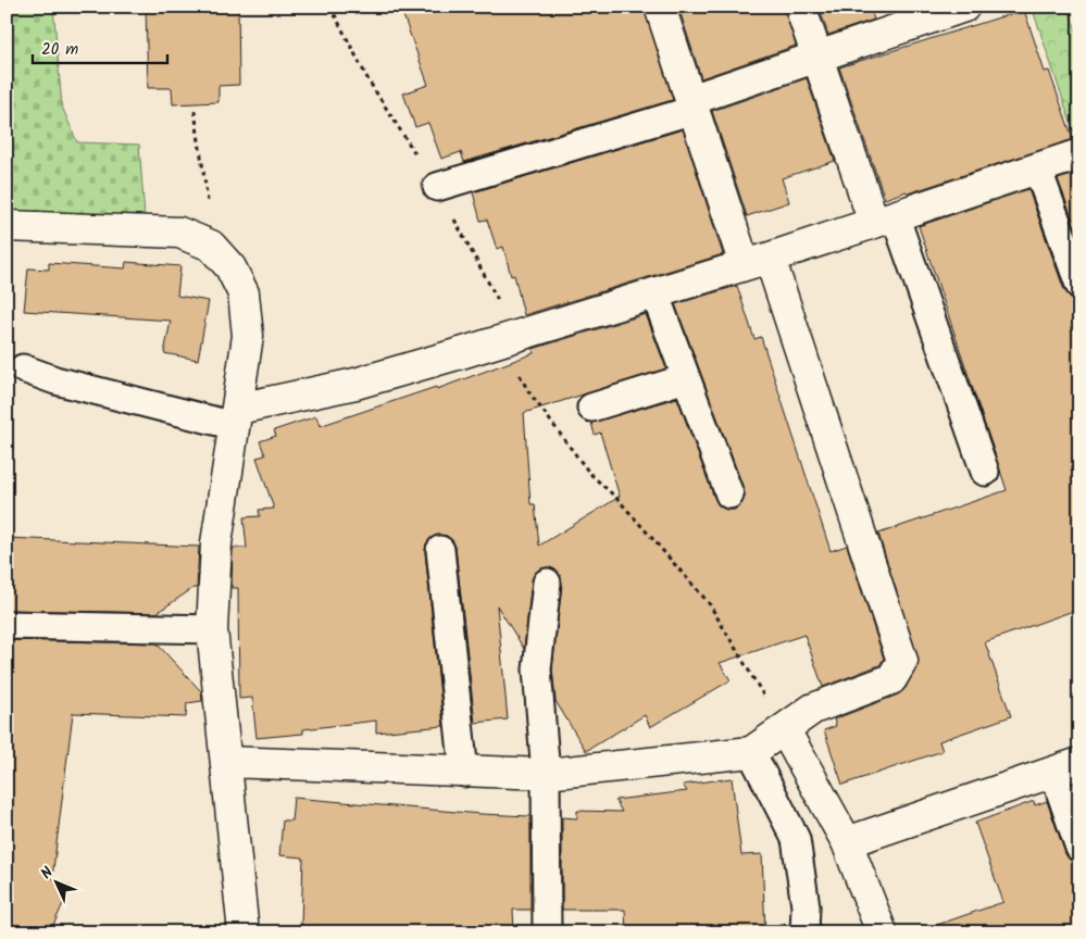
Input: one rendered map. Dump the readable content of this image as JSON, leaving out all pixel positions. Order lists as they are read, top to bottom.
{
  "scale_bar": "20 m",
  "north": "top left"
}
